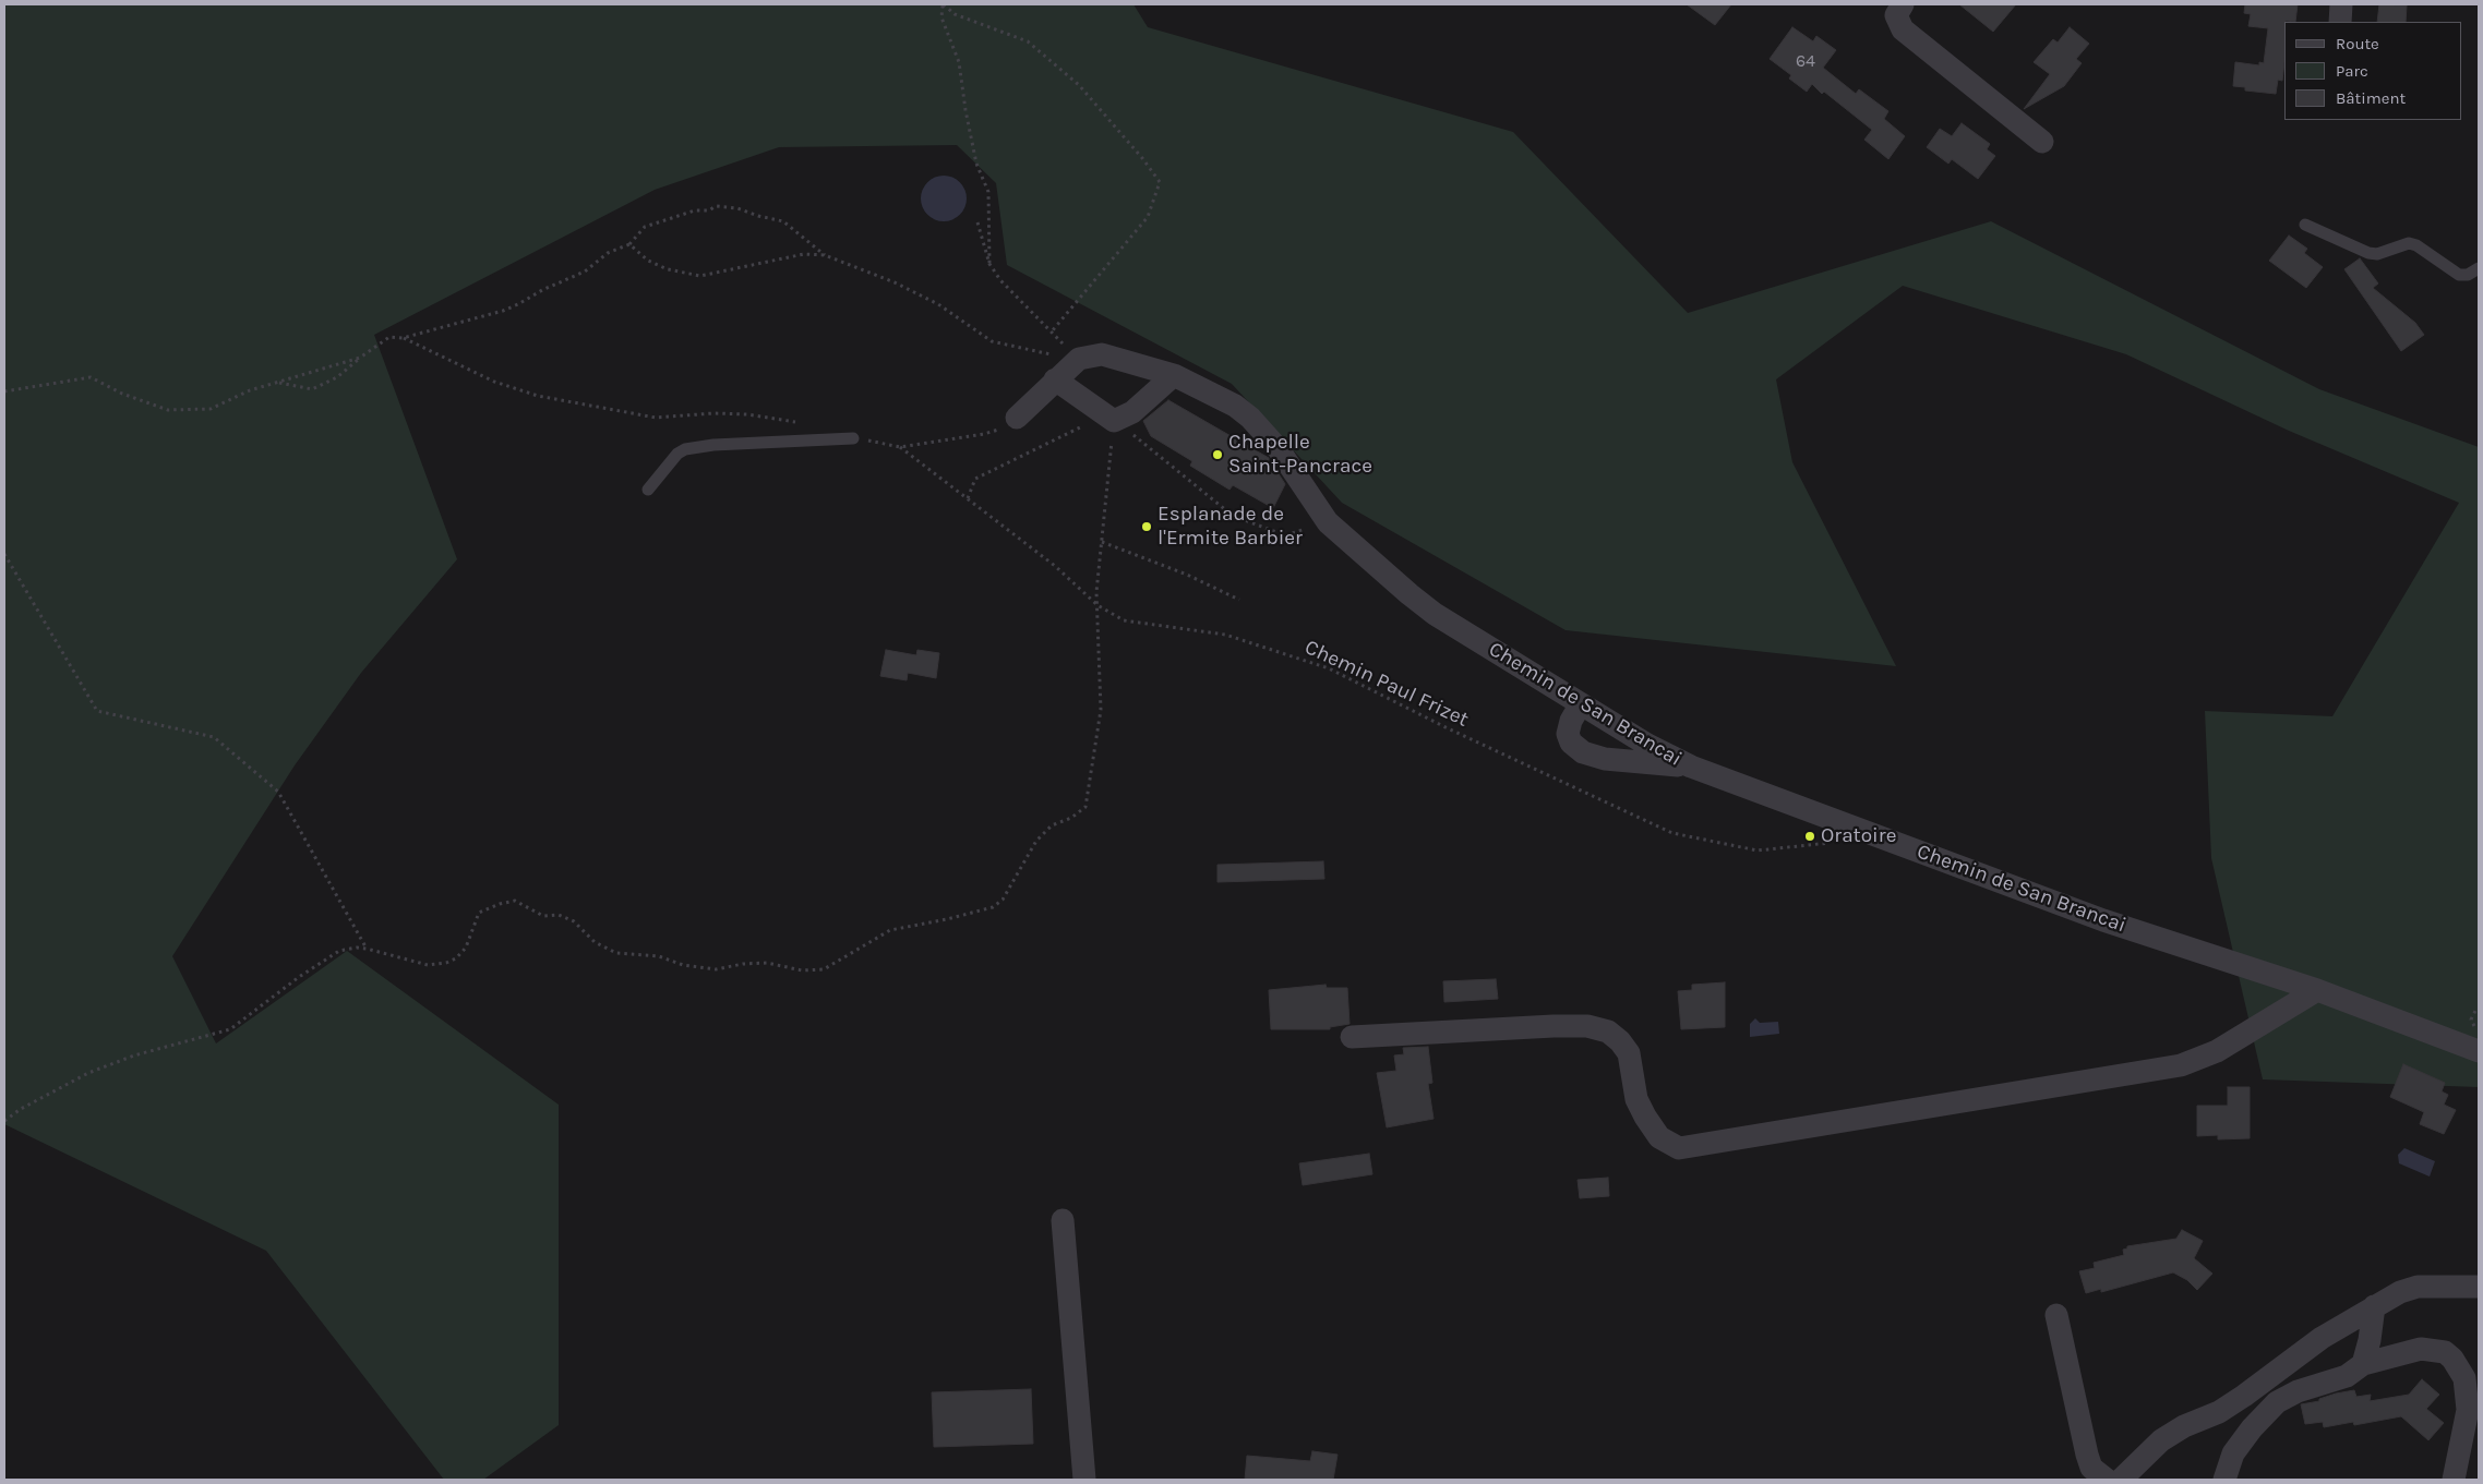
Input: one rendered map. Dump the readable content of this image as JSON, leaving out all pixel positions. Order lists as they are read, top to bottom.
{
  "streets": {
    "street": ["Chemin de San Brancai"],
    "path": ["Chemin Paul Frizet"]
  },
  "places": ["Chapelle Saint-Pancrace", "Esplanade de l'Ermite Barbier", "Oratoire"],
  "house_numbers": ["64"],
  "legend": ["Route", "Parc", "Bâtiment"]
}
